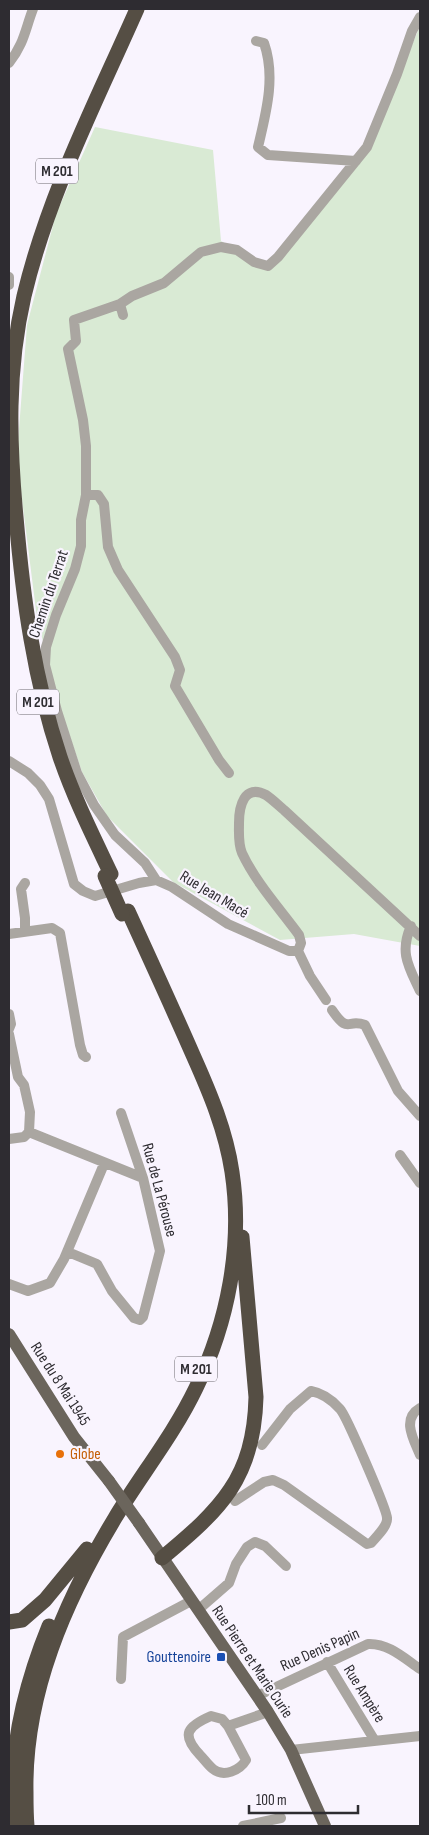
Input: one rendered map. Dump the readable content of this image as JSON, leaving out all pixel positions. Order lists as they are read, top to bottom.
{
  "streets": {
    "highway": ["M 201"],
    "main road": ["Rue du 8 Mai 1945", "Rue Pierre et Marie Curie"],
    "street": [
      "Chemin du Terrat",
      "Rue Jean Macé",
      "Rue de La Pérouse",
      "Rue Denis Papin",
      "Rue Ampère"
    ]
  },
  "crossings": [
    ["Chemin du Terrat", "Rue Jean Macé"],
    ["Rue du 8 Mai 1945", "Rue Pierre et Marie Curie"],
    ["Rue Denis Papin", "Rue Pierre et Marie Curie"],
    ["Rue Denis Papin", "Rue Ampère"]
  ],
  "places": {
    "other": ["Globe"],
    "transit": ["Gouttenoire"]
  },
  "scale_bar": "100 m"
}
